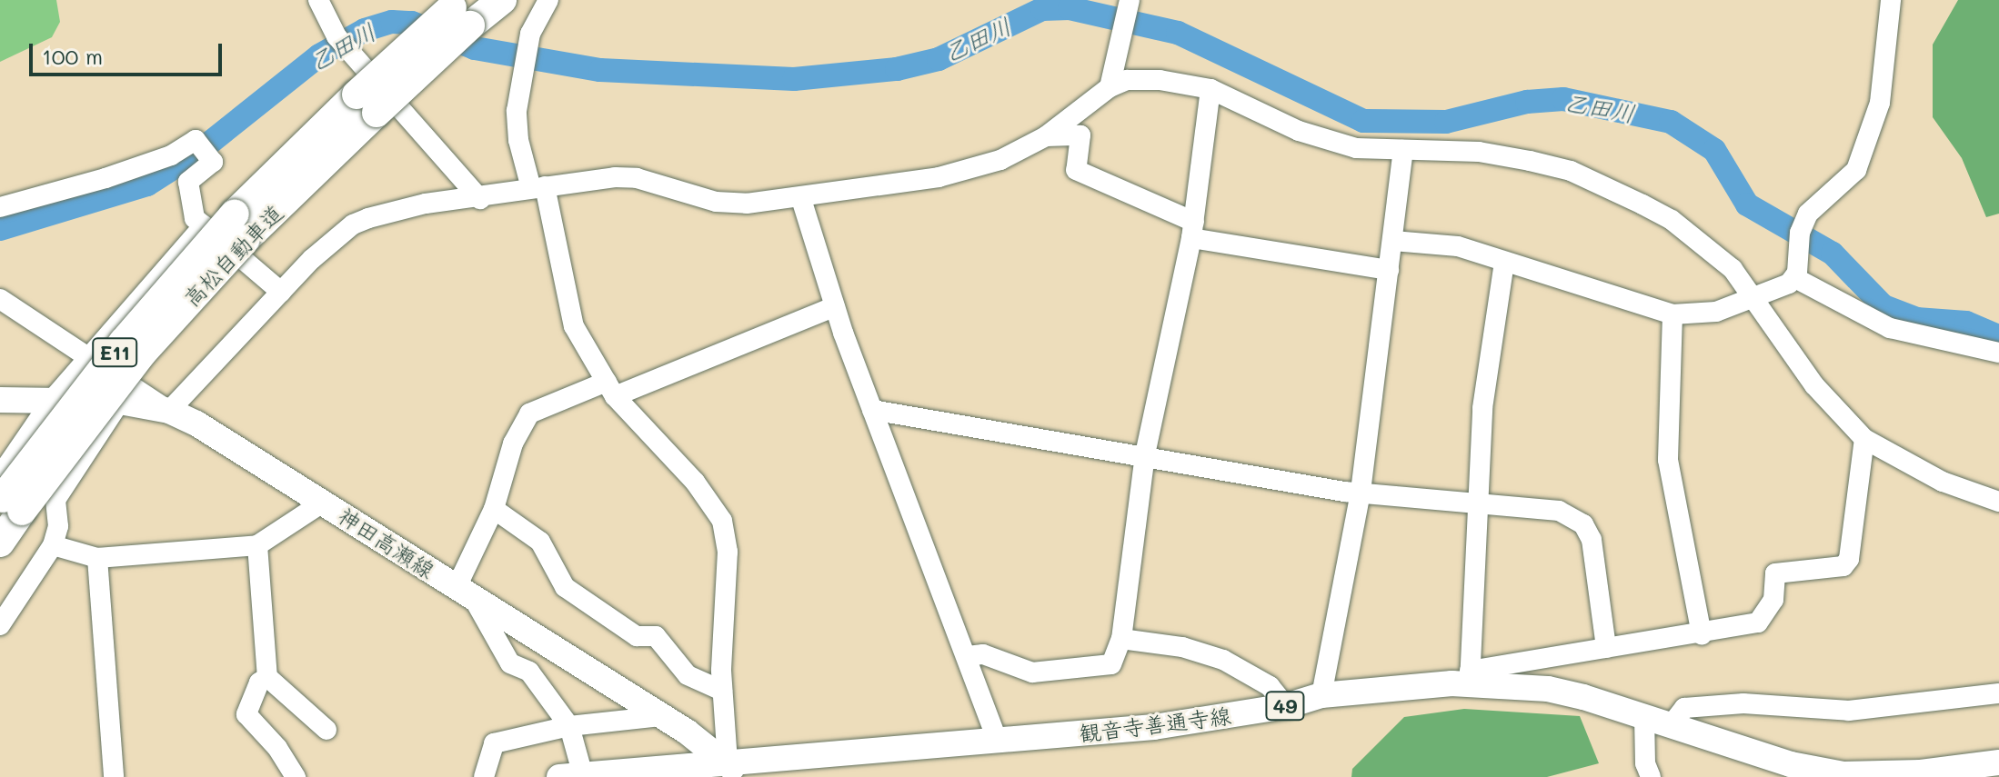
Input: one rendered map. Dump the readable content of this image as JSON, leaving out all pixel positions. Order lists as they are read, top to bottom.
{
  "streets": {
    "highway": ["高松自動車道", "E11"],
    "main road": ["神田高瀬線", "49", "観音寺善通寺線"]
  },
  "crossings": [
    ["神田高瀬線", "観音寺善通寺線"]
  ],
  "water": ["乙田川"],
  "scale_bar": "100 m"
}
